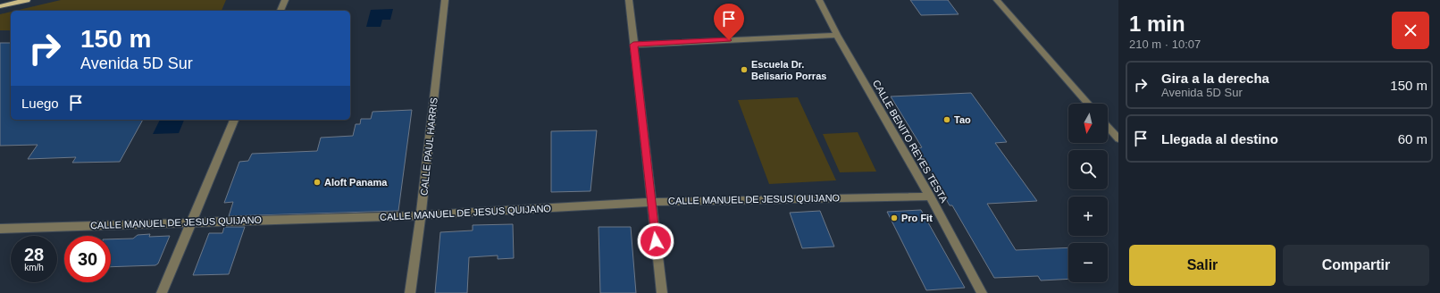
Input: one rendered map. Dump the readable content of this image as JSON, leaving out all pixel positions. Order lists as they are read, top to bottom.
{
  "streets": {
    "street": ["CALLE BENITO REYES TESTA", "CALLE PAUL HARRIS", "CALLE MANUEL DE JESUS QUIJANO"]
  },
  "crossings": [
    ["CALLE BENITO REYES TESTA", "CALLE MANUEL DE JESUS QUIJANO"],
    ["CALLE PAUL HARRIS", "CALLE MANUEL DE JESUS QUIJANO"]
  ],
  "places": [
    "Escuela Dr. Belisario Porras",
    "Tao",
    "Aloft Panama",
    "Pro Fit"
  ],
  "north": "bottom",
  "page": {
    "heading": ["1 min", "210 m · 10:07"],
    "turn": ["150 m", "Avenida 5D Sur"],
    "list": [
      {
        "name": "Gira a la derecha",
        "note": "Avenida 5D Sur",
        "value": "150 m"
      },
      {
        "name": "Llegada al destino",
        "value": "60 m"
      }
    ],
    "then": "Luego",
    "map_buttons": ["+", "−"],
    "speed": "28 km/h",
    "limit": "30",
    "buttons": ["Salir", "Compartir"]
  }
}
